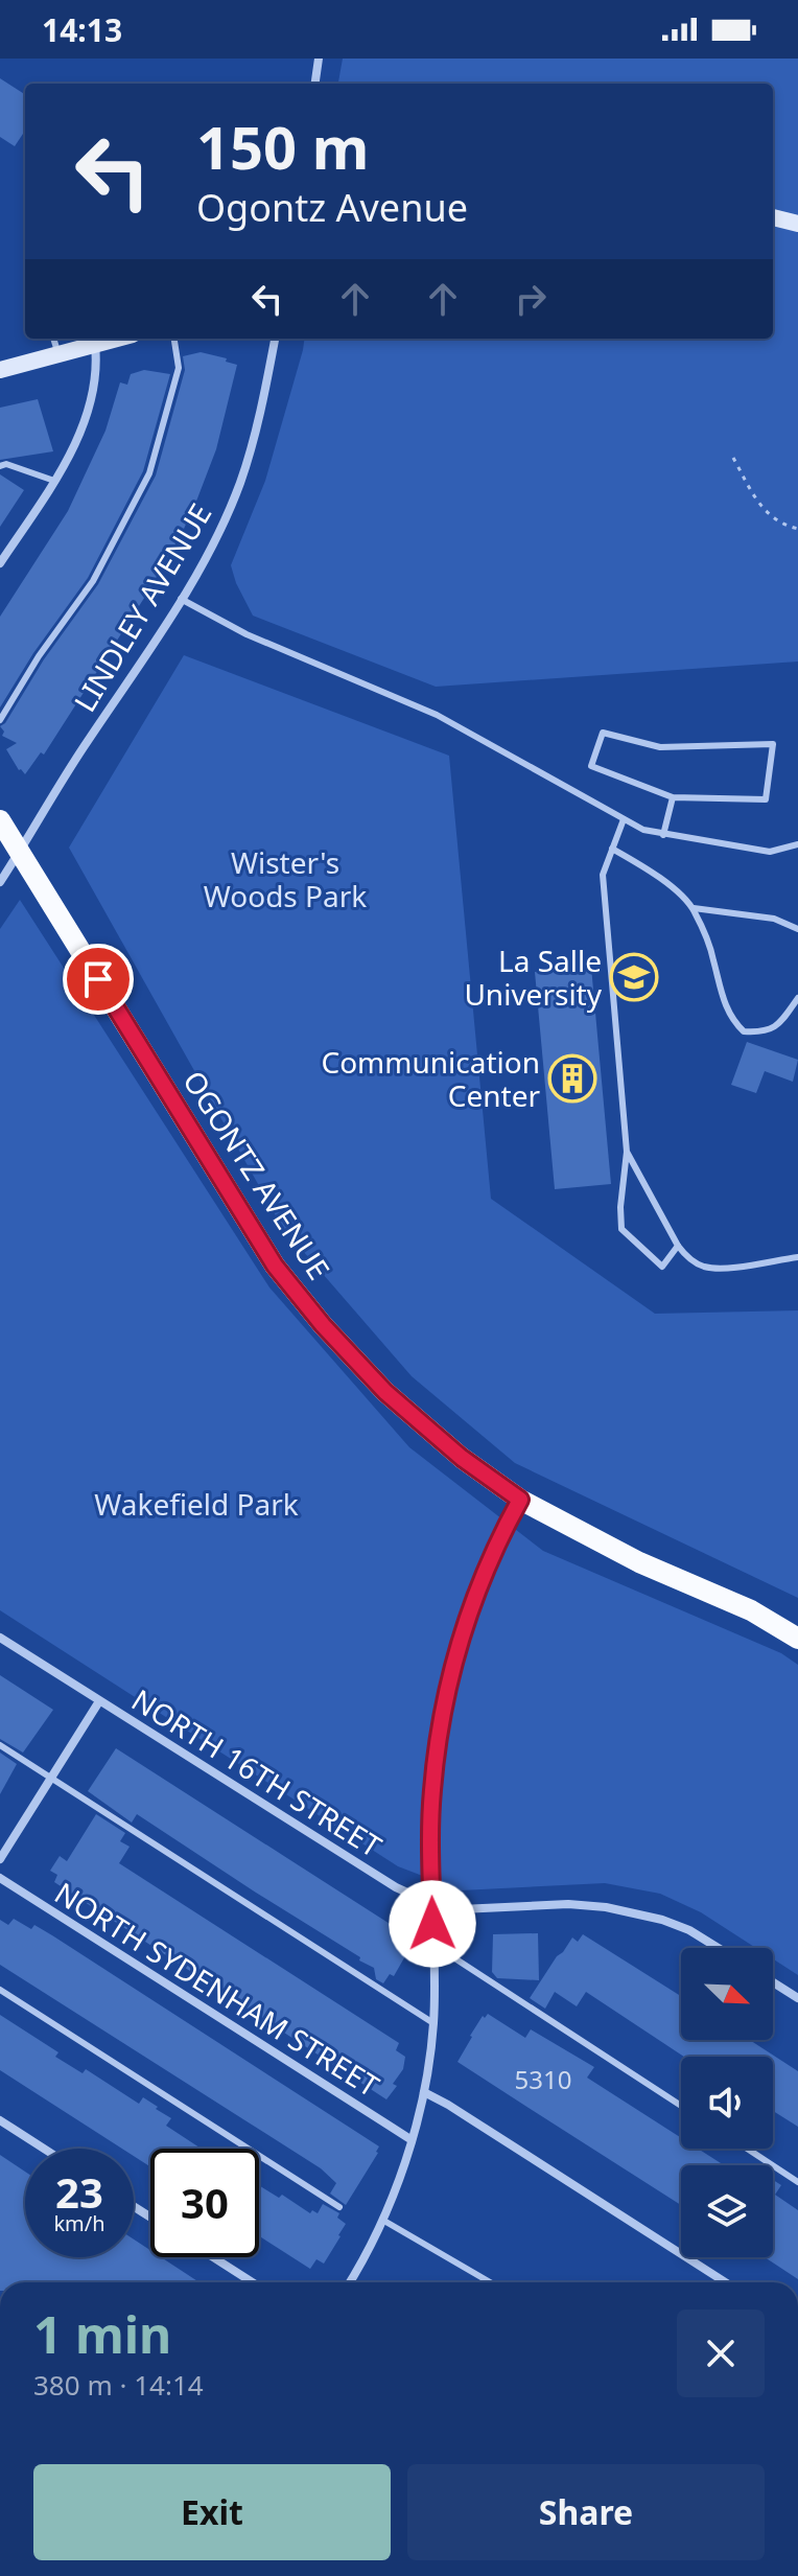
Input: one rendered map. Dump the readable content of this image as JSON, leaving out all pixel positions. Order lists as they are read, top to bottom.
{
  "streets": {
    "main road": ["OGONTZ AVENUE"],
    "street": ["LINDLEY AVENUE", "NORTH 16TH STREET", "NORTH SYDENHAM STREET"]
  },
  "crossings": [
    ["LINDLEY AVENUE", "OGONTZ AVENUE"]
  ],
  "parks": ["Wister's Woods Park", "Wakefield Park"],
  "places": {
    "school or university": ["La Salle University"],
    "building": ["Communication Center"]
  },
  "house_numbers": ["5310"],
  "north": "bottom right",
  "page": {
    "status": "14:13",
    "turn": ["150 m", "Ogontz Avenue"],
    "speed": "23 km/h",
    "limit": "30",
    "heading": ["1 min", "380 m · 14:14"],
    "buttons": ["Exit", "Share"]
  }
}
